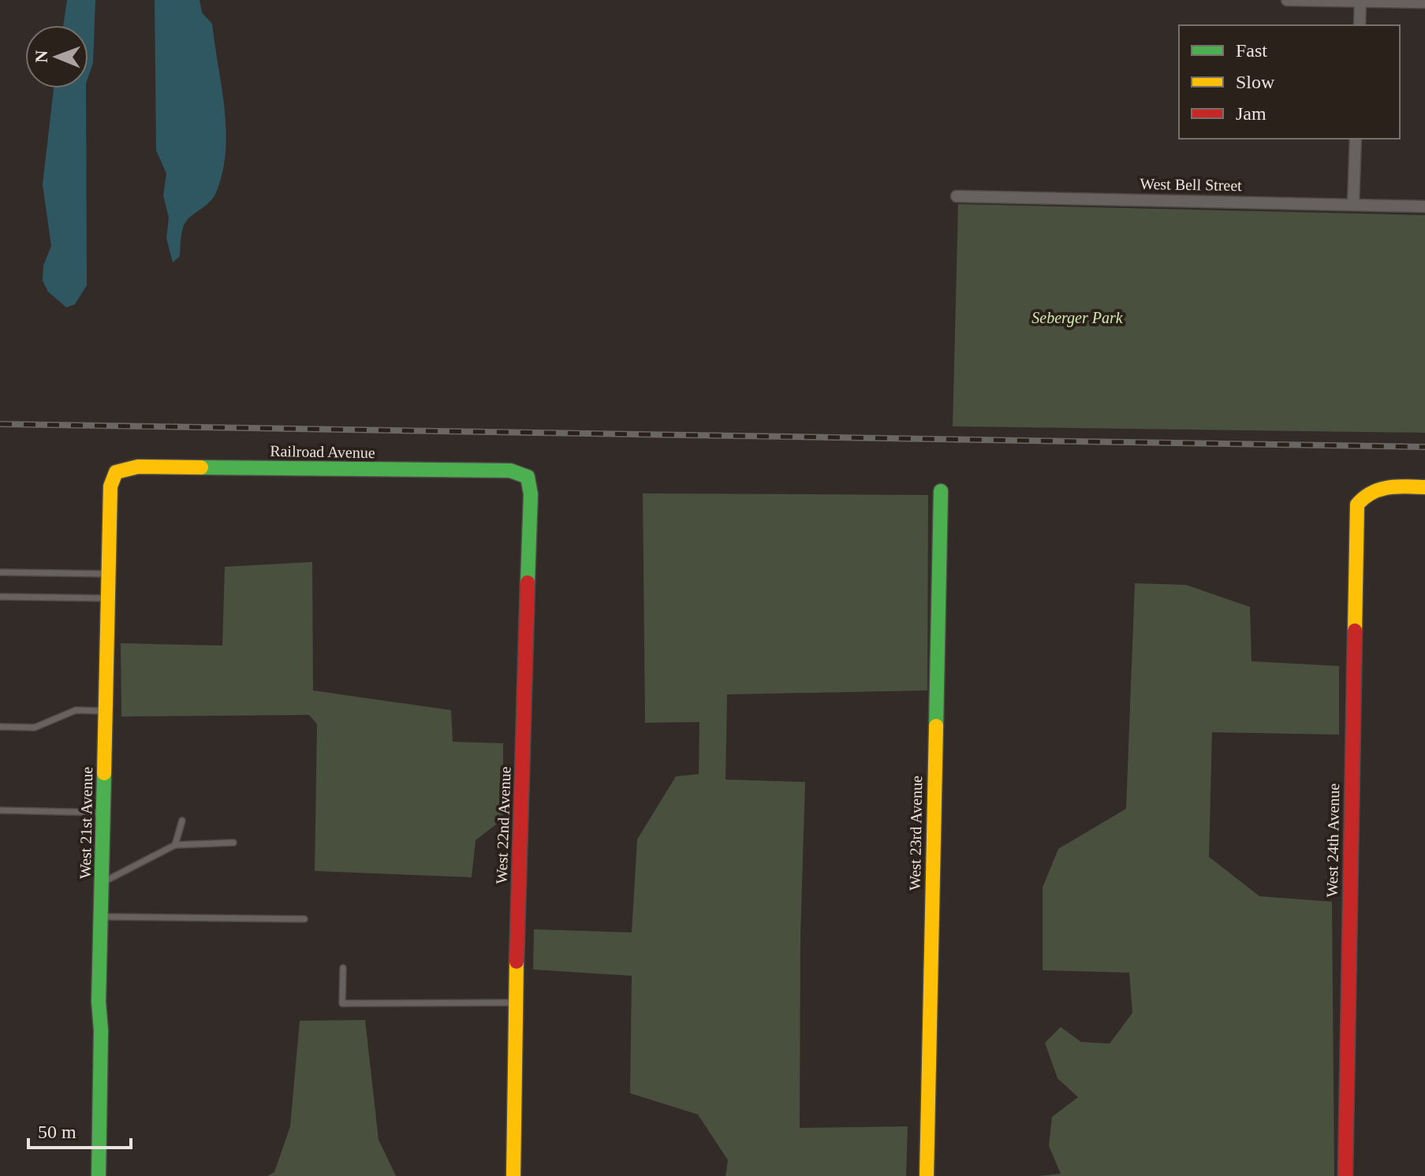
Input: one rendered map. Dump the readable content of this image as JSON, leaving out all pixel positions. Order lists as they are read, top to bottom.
{
  "streets": {
    "street": [
      "West Bell Street",
      "Railroad Avenue",
      "West 21st Avenue",
      "West 22nd Avenue",
      "West 23rd Avenue",
      "West 24th Avenue"
    ]
  },
  "crossings": [
    ["Railroad Avenue", "West 21st Avenue"],
    ["Railroad Avenue", "West 22nd Avenue"]
  ],
  "parks": ["Seberger Park"],
  "legend": ["Fast", "Slow", "Jam"],
  "scale_bar": "50 m",
  "north": "left"
}
